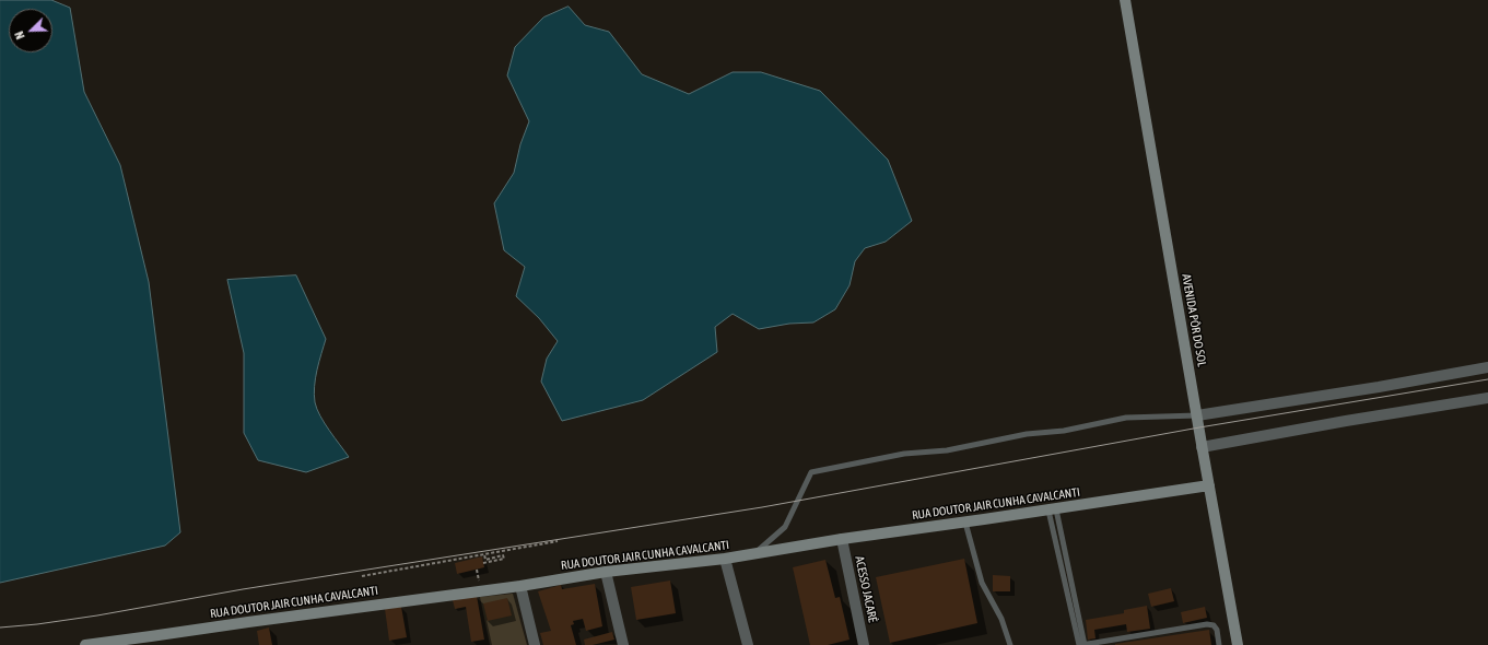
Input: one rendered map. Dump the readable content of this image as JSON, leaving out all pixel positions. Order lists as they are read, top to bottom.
{
  "streets": {
    "street": ["AVENIDA PÔR DO SOL", "RUA DOUTOR JAIR CUNHA CAVALCANTI", "ACESSO JACARÉ"]
  },
  "crossings": [
    ["AVENIDA PÔR DO SOL", "RUA DOUTOR JAIR CUNHA CAVALCANTI"],
    ["RUA DOUTOR JAIR CUNHA CAVALCANTI", "ACESSO JACARÉ"]
  ],
  "north": "bottom left"
}
